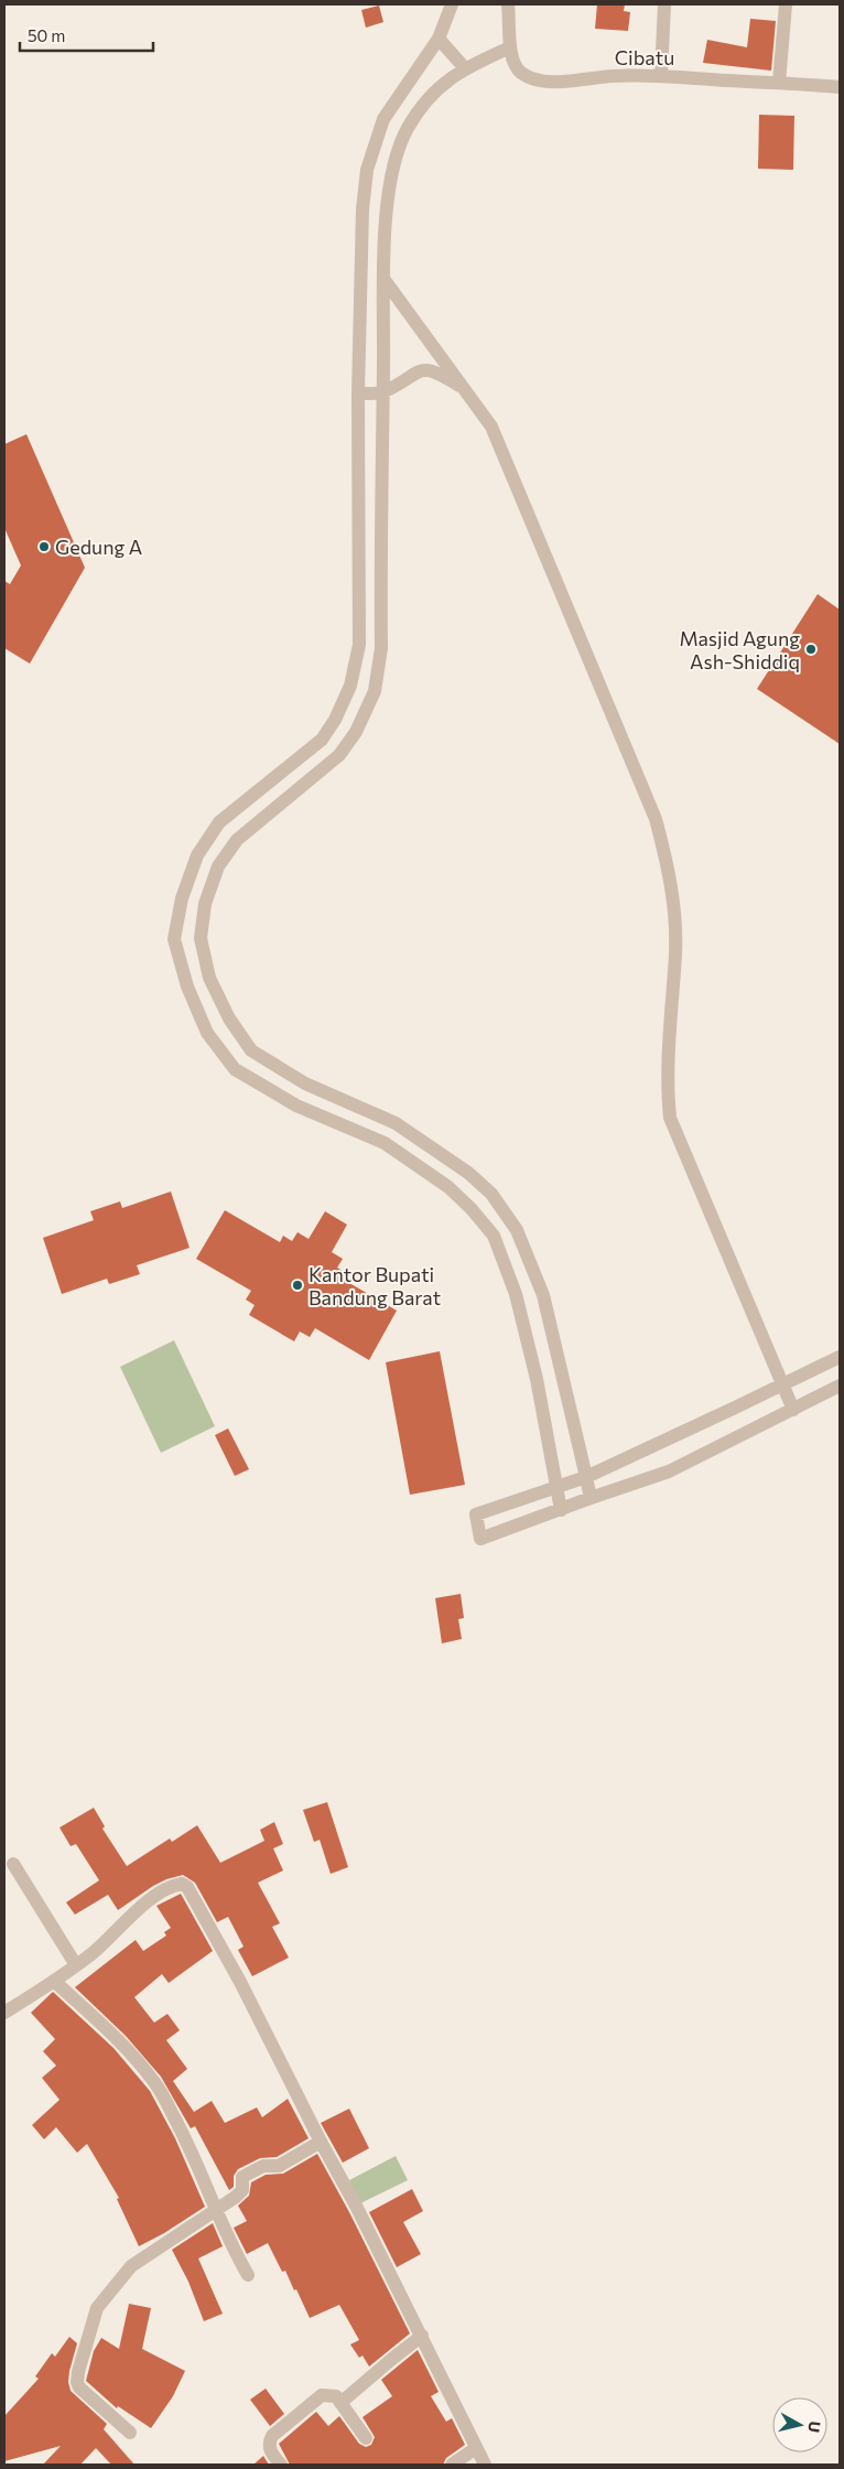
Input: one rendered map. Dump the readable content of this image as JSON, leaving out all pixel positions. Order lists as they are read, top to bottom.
{
  "streets": {
    "street": ["Cibatu"]
  },
  "places": ["Gedung A", "Masjid Agung Ash-Shiddiq", "Kantor Bupati Bandung Barat"],
  "scale_bar": "50 m",
  "north": "right"
}
